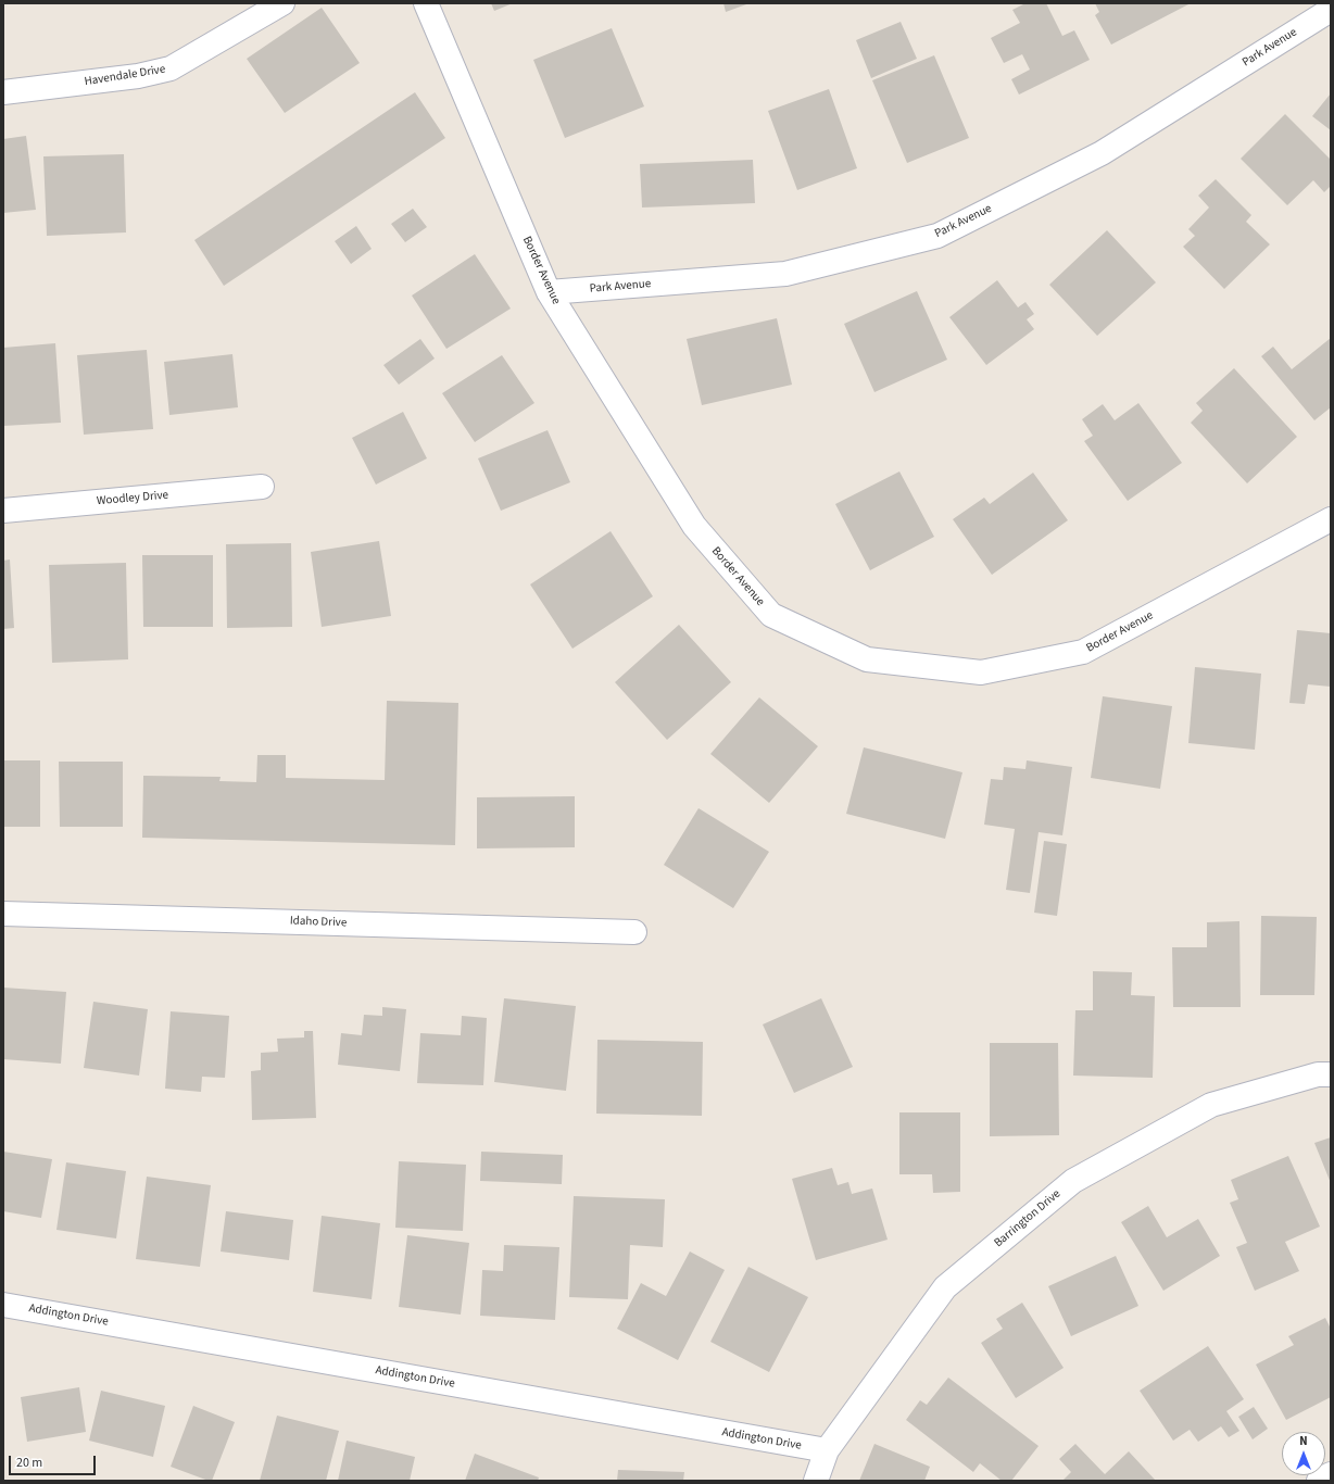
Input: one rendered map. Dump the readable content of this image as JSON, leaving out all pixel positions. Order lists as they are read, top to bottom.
{
  "streets": {
    "street": [
      "Park Avenue",
      "Havendale Drive",
      "Border Avenue",
      "Woodley Drive",
      "Idaho Drive",
      "Barrington Drive",
      "Addington Drive"
    ]
  },
  "crossings": [
    ["Park Avenue", "Border Avenue"],
    ["Barrington Drive", "Addington Drive"]
  ],
  "scale_bar": "20 m",
  "north": "top"
}
